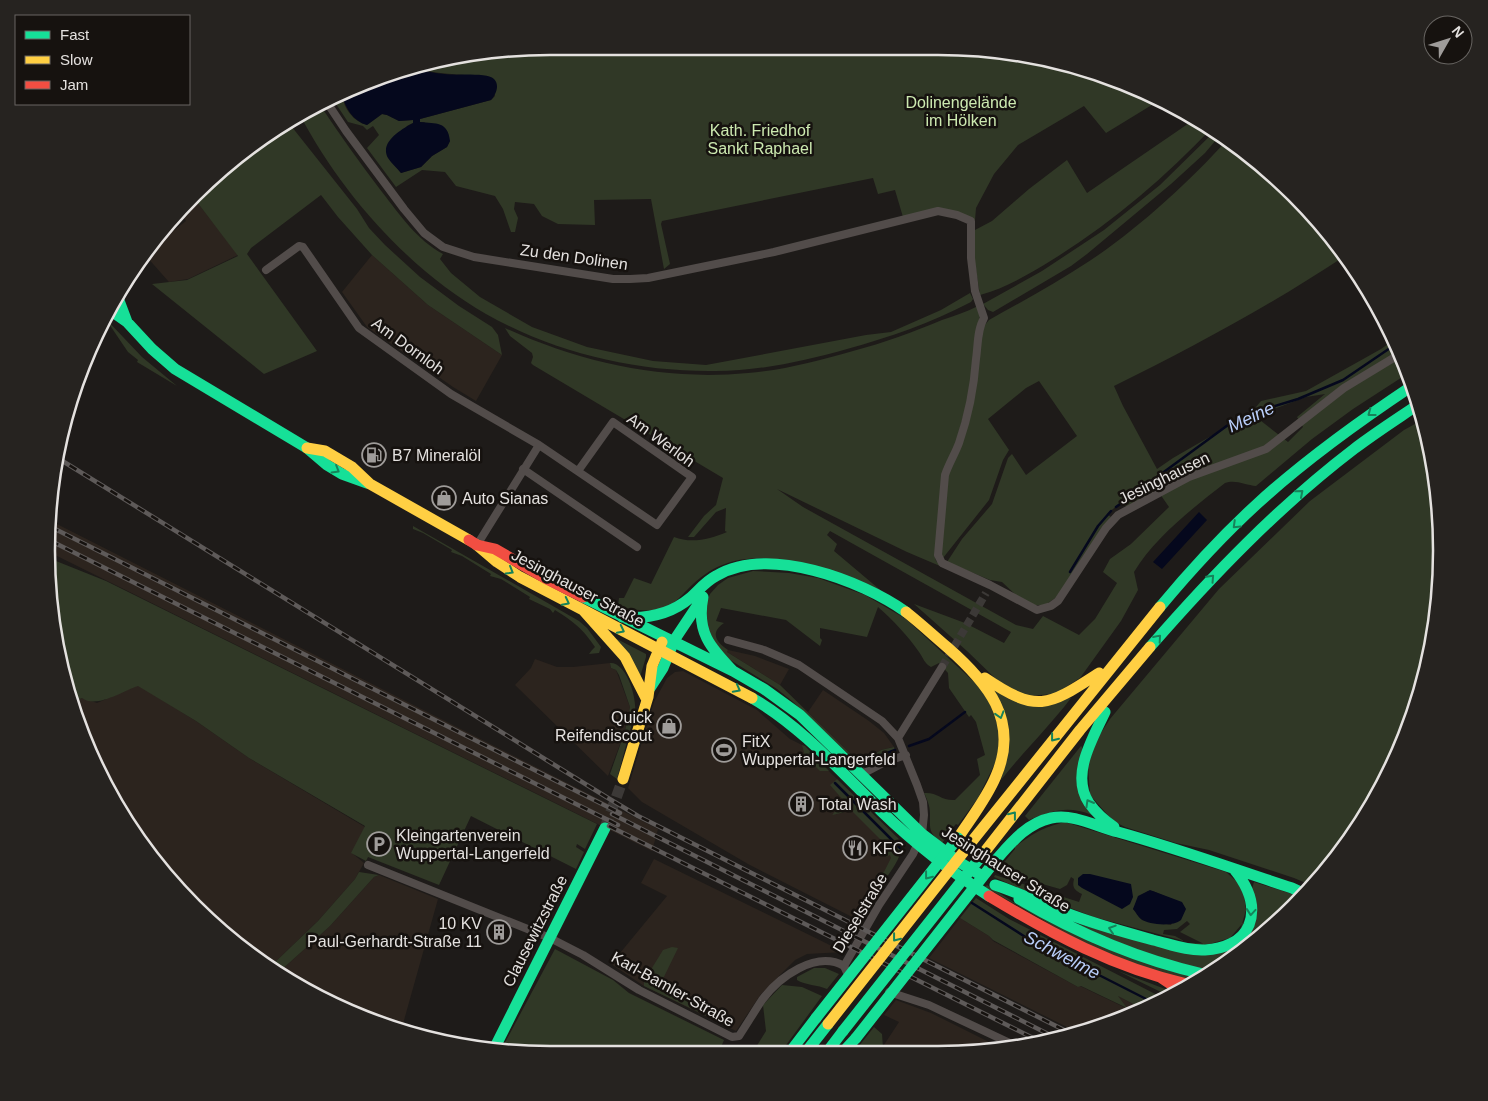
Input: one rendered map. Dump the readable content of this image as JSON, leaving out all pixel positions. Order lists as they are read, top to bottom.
{
  "streets": {
    "main road": ["Jesinghauser Straße", "Clausewitzstraße"],
    "street": [
      "Zu den Dolinen",
      "Am Dornloh",
      "Am Werloh",
      "Jesinghausen",
      "Dieselstraße",
      "Karl-Bamler-Straße"
    ]
  },
  "crossings": [
    ["Zu den Dolinen", "Jesinghausen"],
    ["Am Dornloh", "Am Werloh"],
    ["Jesinghauser Straße", "Dieselstraße"],
    ["Dieselstraße", "Karl-Bamler-Straße"],
    ["Clausewitzstraße", "Karl-Bamler-Straße"]
  ],
  "water": ["Meine", "Schwelme"],
  "parks": ["Dolinengelände im Hölken", "Kath. Friedhof Sankt Raphael"],
  "places": {
    "fuel station": ["B7 Mineralöl"],
    "shop": ["Auto Sianas", "Quick Reifendiscout"],
    "sports": ["FitX Wuppertal-Langerfeld"],
    "building": ["Total Wash", "10 KV Paul-Gerhardt-Straße 11"],
    "parking": ["Kleingartenverein Wuppertal-Langerfeld"],
    "restaurant": ["KFC"]
  },
  "legend": ["Fast", "Slow", "Jam"],
  "north": "top right"
}
